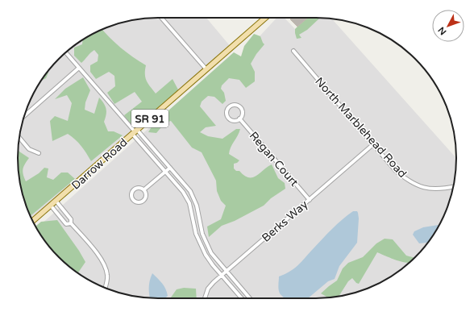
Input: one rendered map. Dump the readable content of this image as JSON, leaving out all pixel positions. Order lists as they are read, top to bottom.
{
  "streets": {
    "main road": ["SR 91", "Darrow Road"],
    "street": ["North Marblehead Road", "Regan Court", "Berks Way"]
  },
  "crossings": [
    ["North Marblehead Road", "Berks Way"],
    ["Regan Court", "Berks Way"]
  ],
  "north": "bottom left"
}
